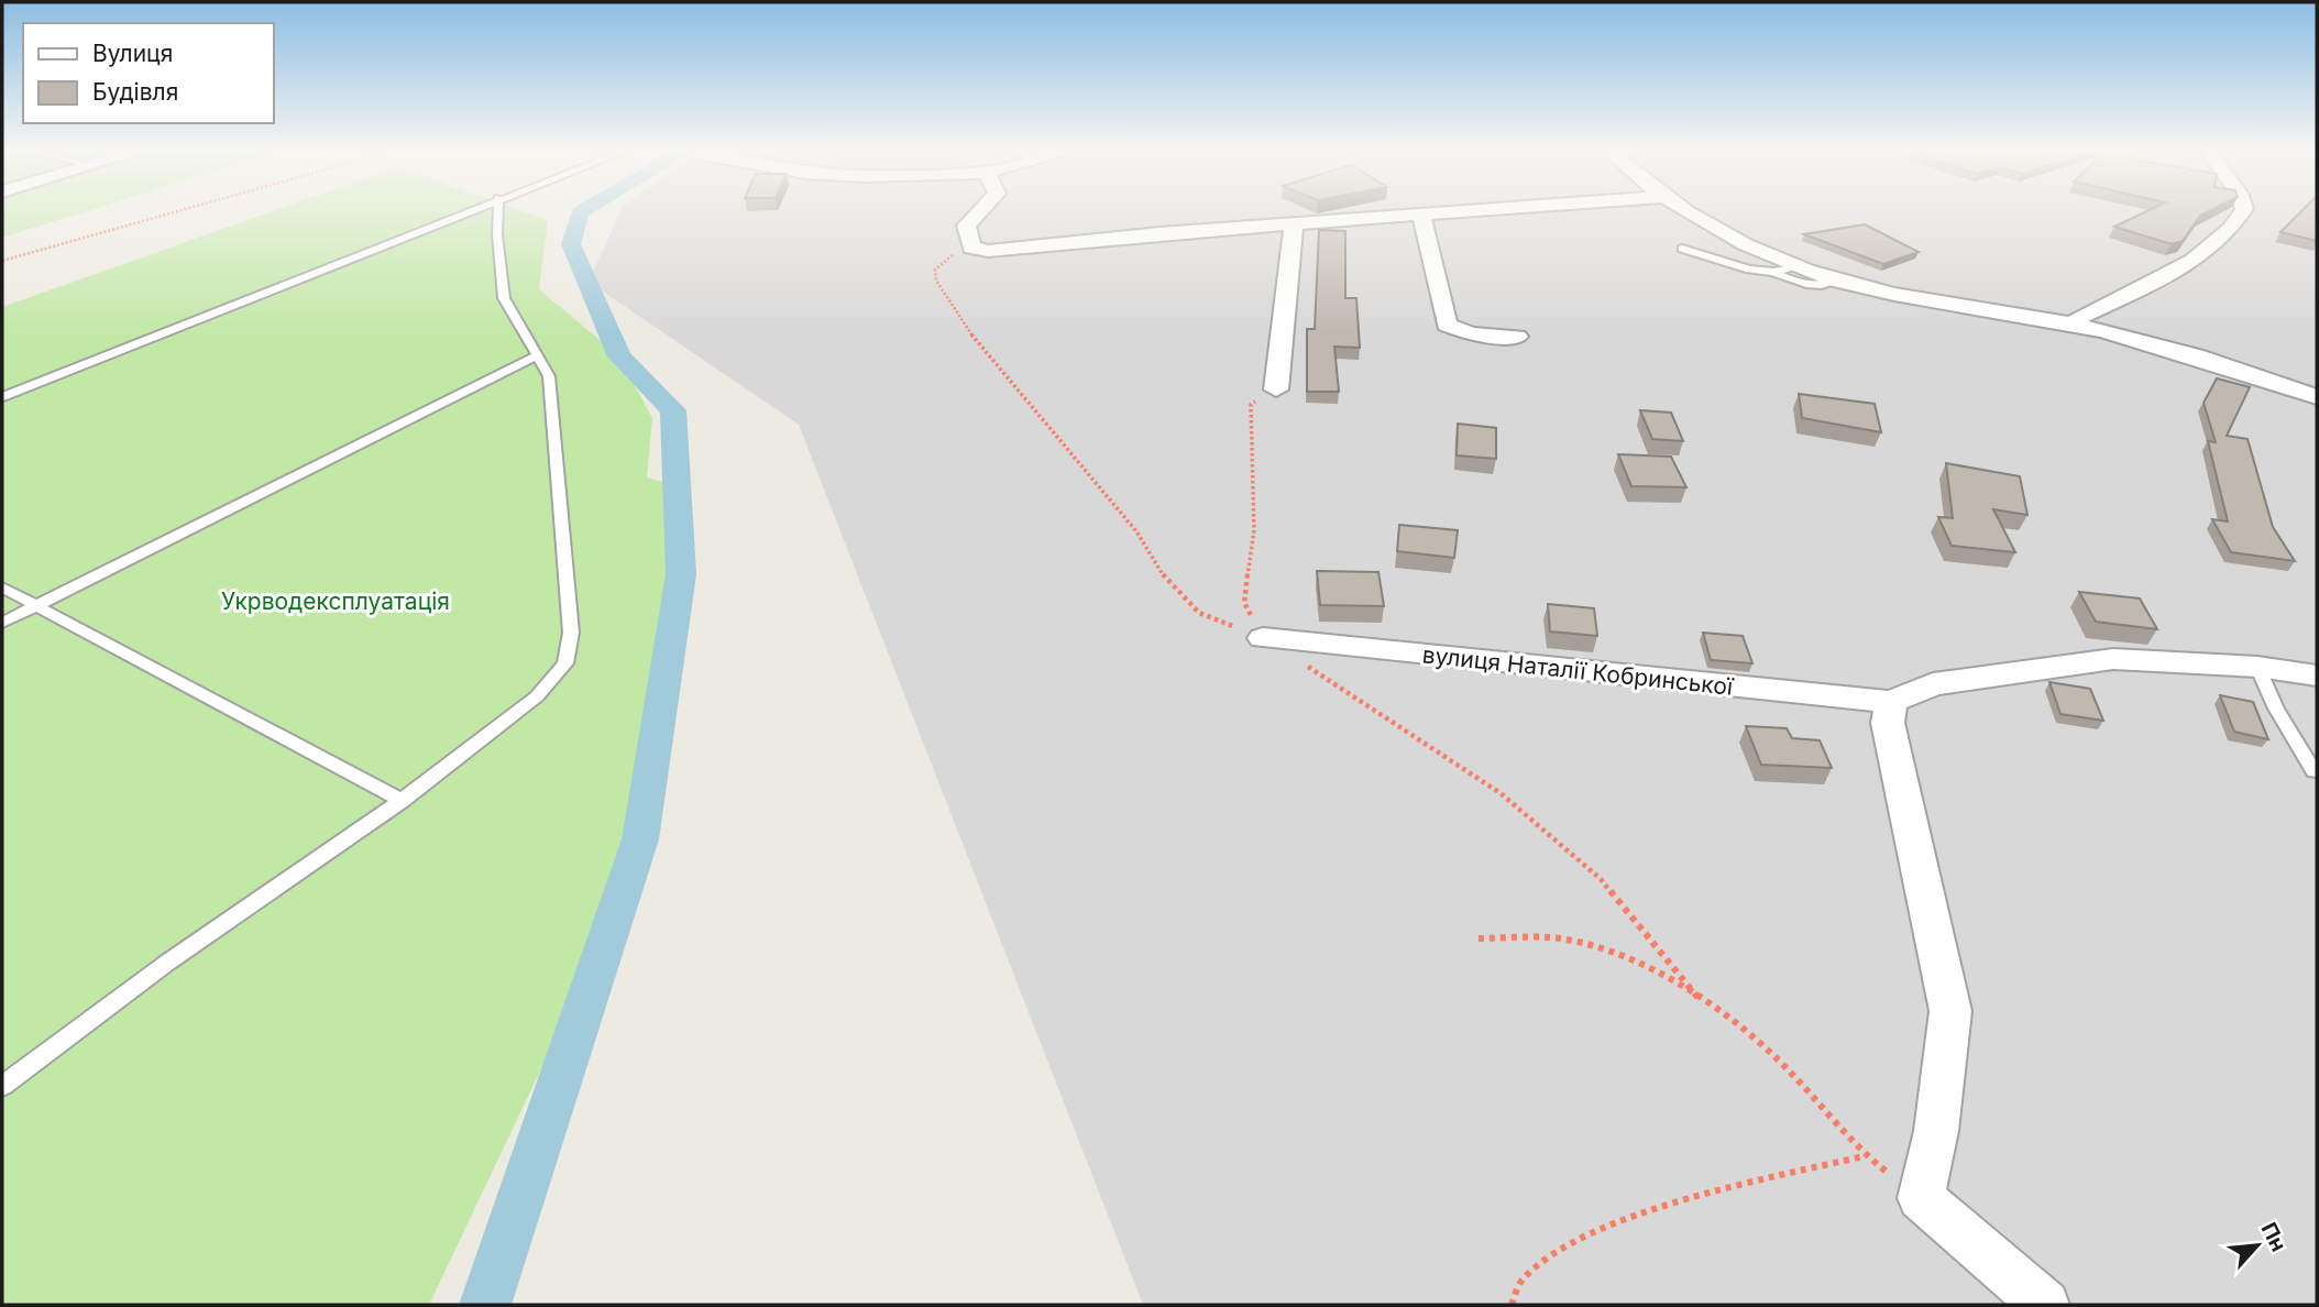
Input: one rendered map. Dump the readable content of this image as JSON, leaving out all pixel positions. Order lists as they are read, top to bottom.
{
  "streets": {
    "street": ["вулиця Наталії Кобринської"]
  },
  "parks": ["Укрводексплуатація"],
  "legend": ["Вулиця", "Будівля"],
  "north": "top right"
}
